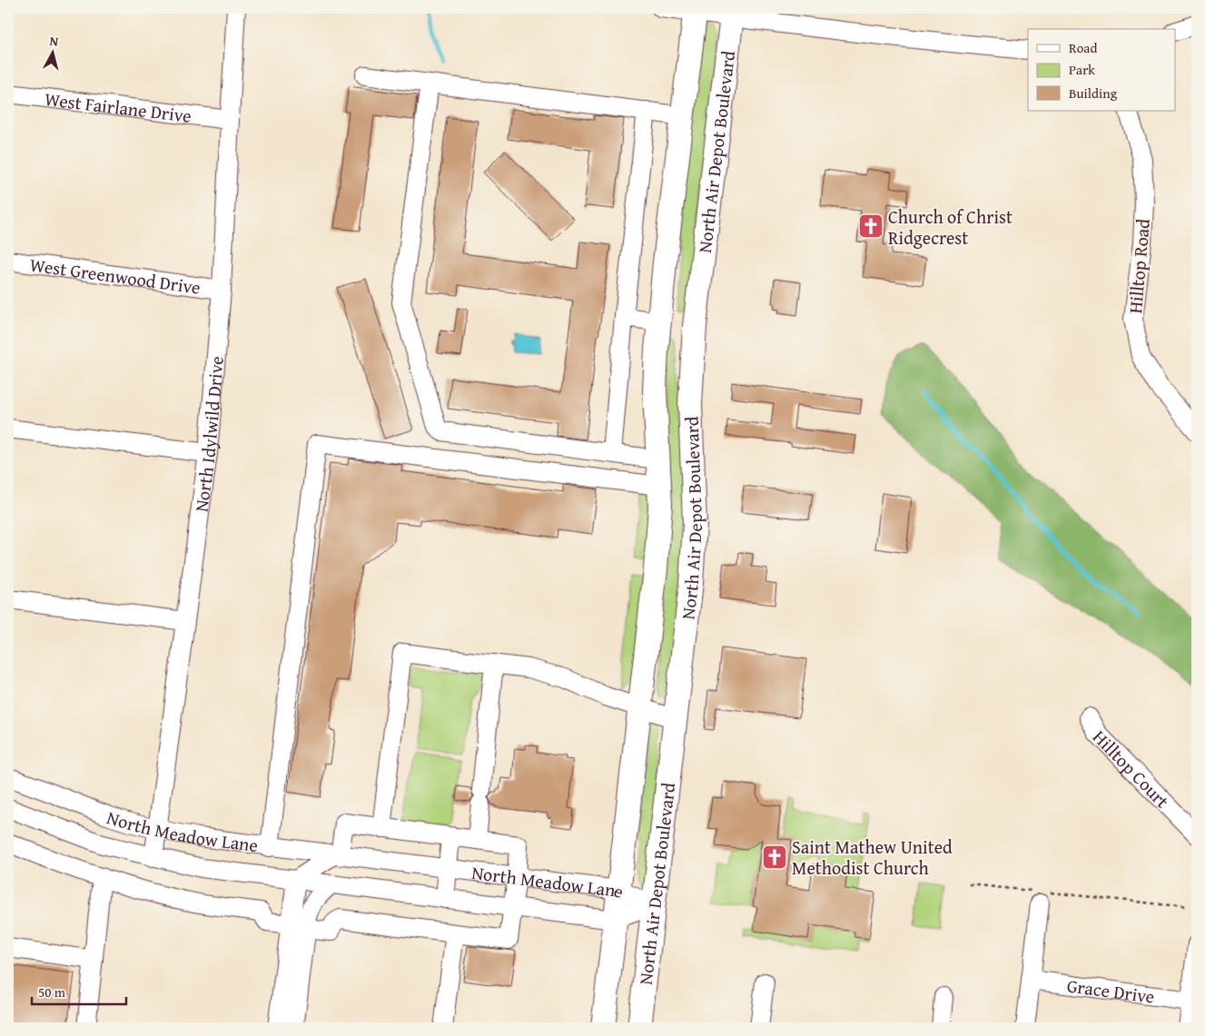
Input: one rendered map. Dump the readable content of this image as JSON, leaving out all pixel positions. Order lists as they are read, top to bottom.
{
  "streets": {
    "main road": ["North Air Depot Boulevard"],
    "street": [
      "West Fairlane Drive",
      "Hilltop Road",
      "West Greenwood Drive",
      "North Idylwild Drive",
      "Hilltop Court",
      "North Meadow Lane",
      "Grace Drive"
    ]
  },
  "crossings": [
    ["West Fairlane Drive", "North Idylwild Drive"],
    ["North Air Depot Boulevard", "North Meadow Lane"],
    ["West Greenwood Drive", "North Idylwild Drive"],
    ["North Idylwild Drive", "North Meadow Lane"]
  ],
  "places": {
    "church": ["Church of Christ Ridgecrest", "Saint Mathew United Methodist Church"]
  },
  "legend": ["Road", "Park", "Building"],
  "scale_bar": "50 m",
  "north": "top"
}
